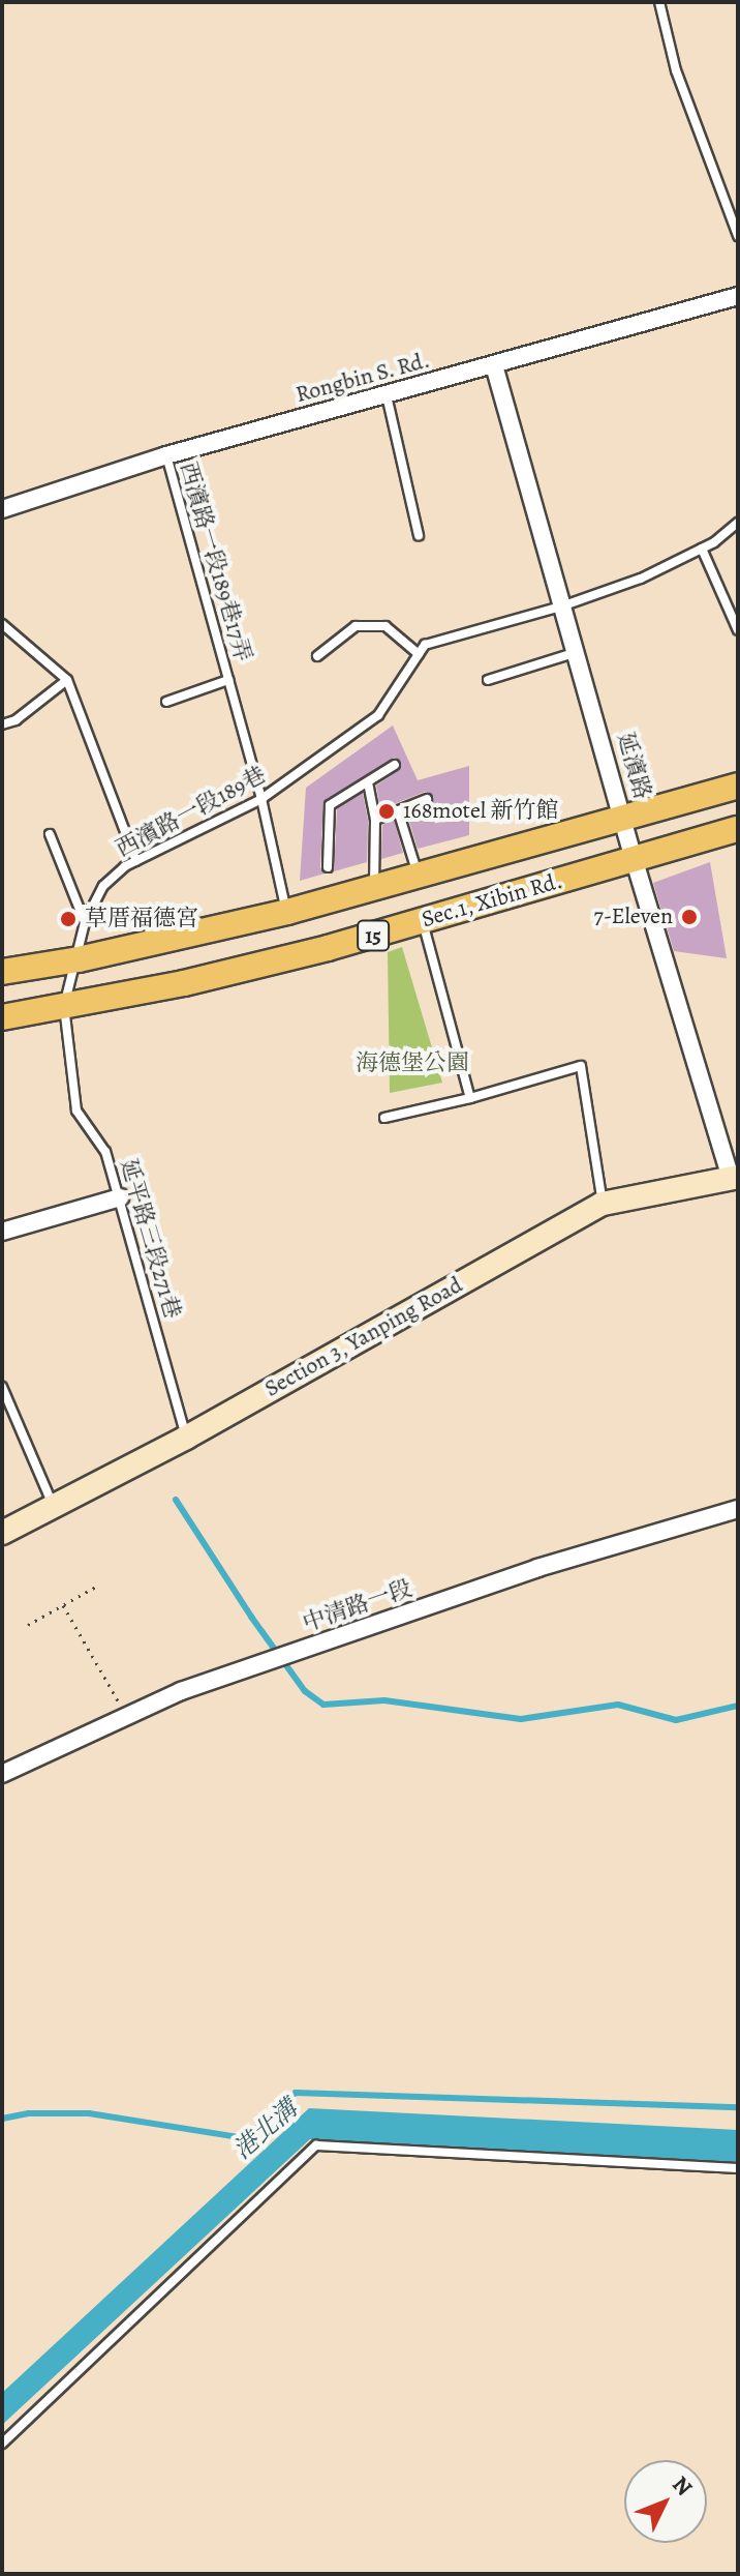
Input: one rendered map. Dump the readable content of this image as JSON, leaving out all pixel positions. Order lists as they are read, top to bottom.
{
  "streets": {
    "main road": ["Sec.1, Xibin Rd.", "15"],
    "street": [
      "Rongbin S. Rd.",
      "延濱路",
      "Section 3, Yanping Road",
      "中清路一段"
    ],
    "lane": ["西濱路一段189巷17弄", "西濱路一段189巷", "延平路三段271巷"]
  },
  "crossings": [
    ["Rongbin S. Rd.", "西濱路一段189巷17弄"],
    ["Rongbin S. Rd.", "延濱路"],
    ["西濱路一段189巷17弄", "西濱路一段189巷"],
    ["西濱路一段189巷17弄", "Sec.1, Xibin Rd."],
    ["延濱路", "Sec.1, Xibin Rd."],
    ["延濱路", "Section 3, Yanping Road"],
    ["西濱路一段189巷", "Sec.1, Xibin Rd."],
    ["西濱路一段189巷", "延平路三段271巷"],
    ["Sec.1, Xibin Rd.", "延平路三段271巷"],
    ["延平路三段271巷", "Section 3, Yanping Road"]
  ],
  "water": ["港北溝"],
  "parks": ["海德堡公園"],
  "places": ["168motel 新竹館", "7-Eleven", "草厝福德宮"],
  "north": "top right"
}
